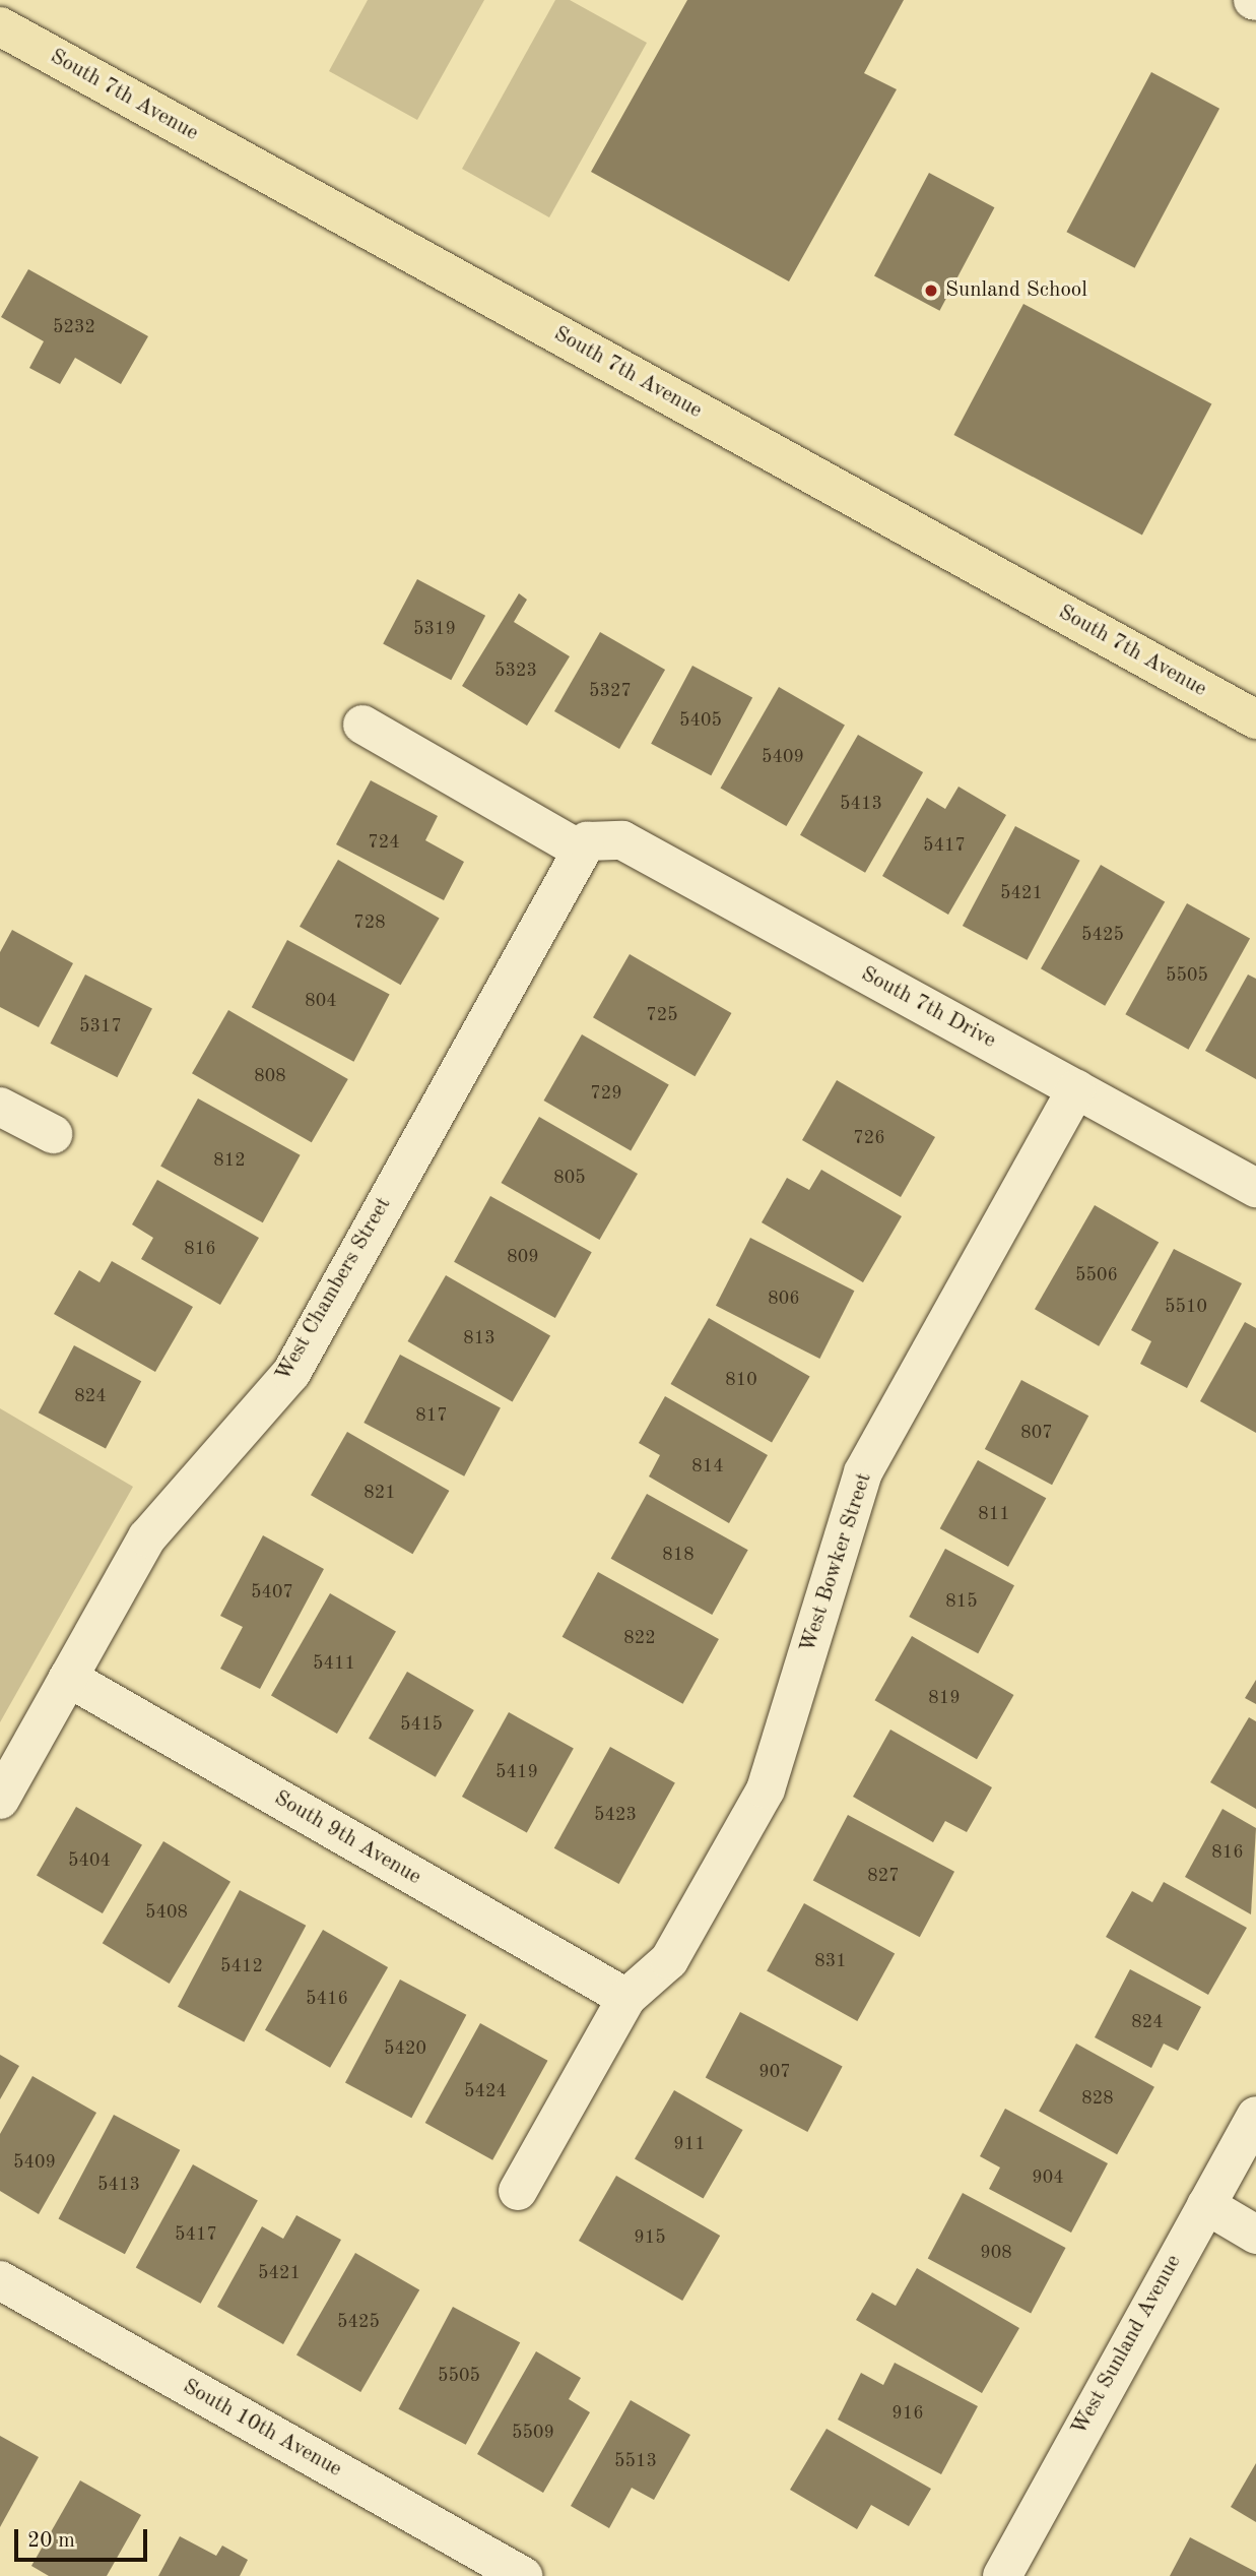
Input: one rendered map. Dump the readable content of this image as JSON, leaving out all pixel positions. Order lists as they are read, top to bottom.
{
  "streets": {
    "main road": ["South 7th Avenue"],
    "street": [
      "South 7th Drive",
      "West Chambers Street",
      "West Bowker Street",
      "South 9th Avenue",
      "West Sunland Avenue",
      "South 10th Avenue"
    ]
  },
  "crossings": [
    ["South 7th Drive", "West Chambers Street"],
    ["South 7th Drive", "West Bowker Street"],
    ["West Chambers Street", "South 9th Avenue"],
    ["West Bowker Street", "South 9th Avenue"]
  ],
  "places": ["Sunland School"],
  "house_numbers": [
    "5232",
    "5319",
    "5323",
    "5327",
    "5405",
    "5409",
    "5413",
    "724",
    "5417",
    "5421",
    "728",
    "5425",
    "5505",
    "804",
    "725",
    "5317",
    "808",
    "729",
    "726",
    "812",
    "805",
    "816",
    "809",
    "5506",
    "806",
    "5510",
    "813",
    "810",
    "824",
    "817",
    "807",
    "814",
    "821",
    "811",
    "818",
    "5407",
    "815",
    "822",
    "5411",
    "819",
    "5415",
    "5419",
    "5423",
    "816",
    "5404",
    "827",
    "5408",
    "831",
    "5412",
    "5416",
    "824",
    "5420",
    "907",
    "5424",
    "828",
    "911",
    "5409",
    "904",
    "5413",
    "5417",
    "915",
    "908",
    "5421",
    "5425",
    "5505",
    "916",
    "5509",
    "5513"
  ],
  "scale_bar": "20 m"
}
